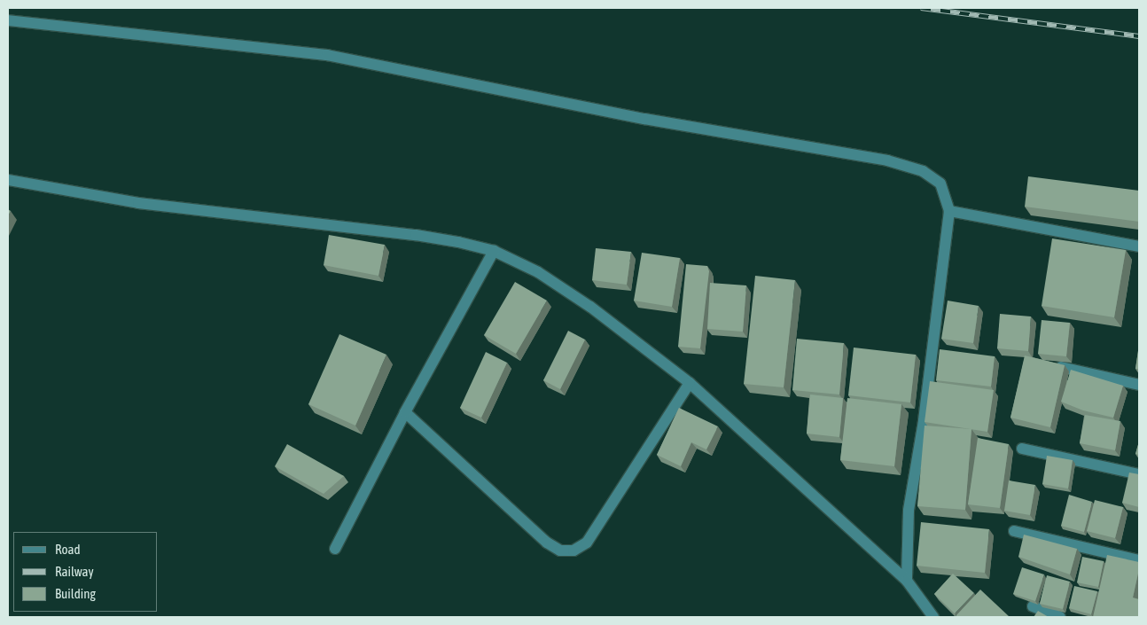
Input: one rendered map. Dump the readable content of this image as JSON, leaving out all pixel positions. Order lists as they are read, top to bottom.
{
  "legend": ["Road", "Railway", "Building"]
}
